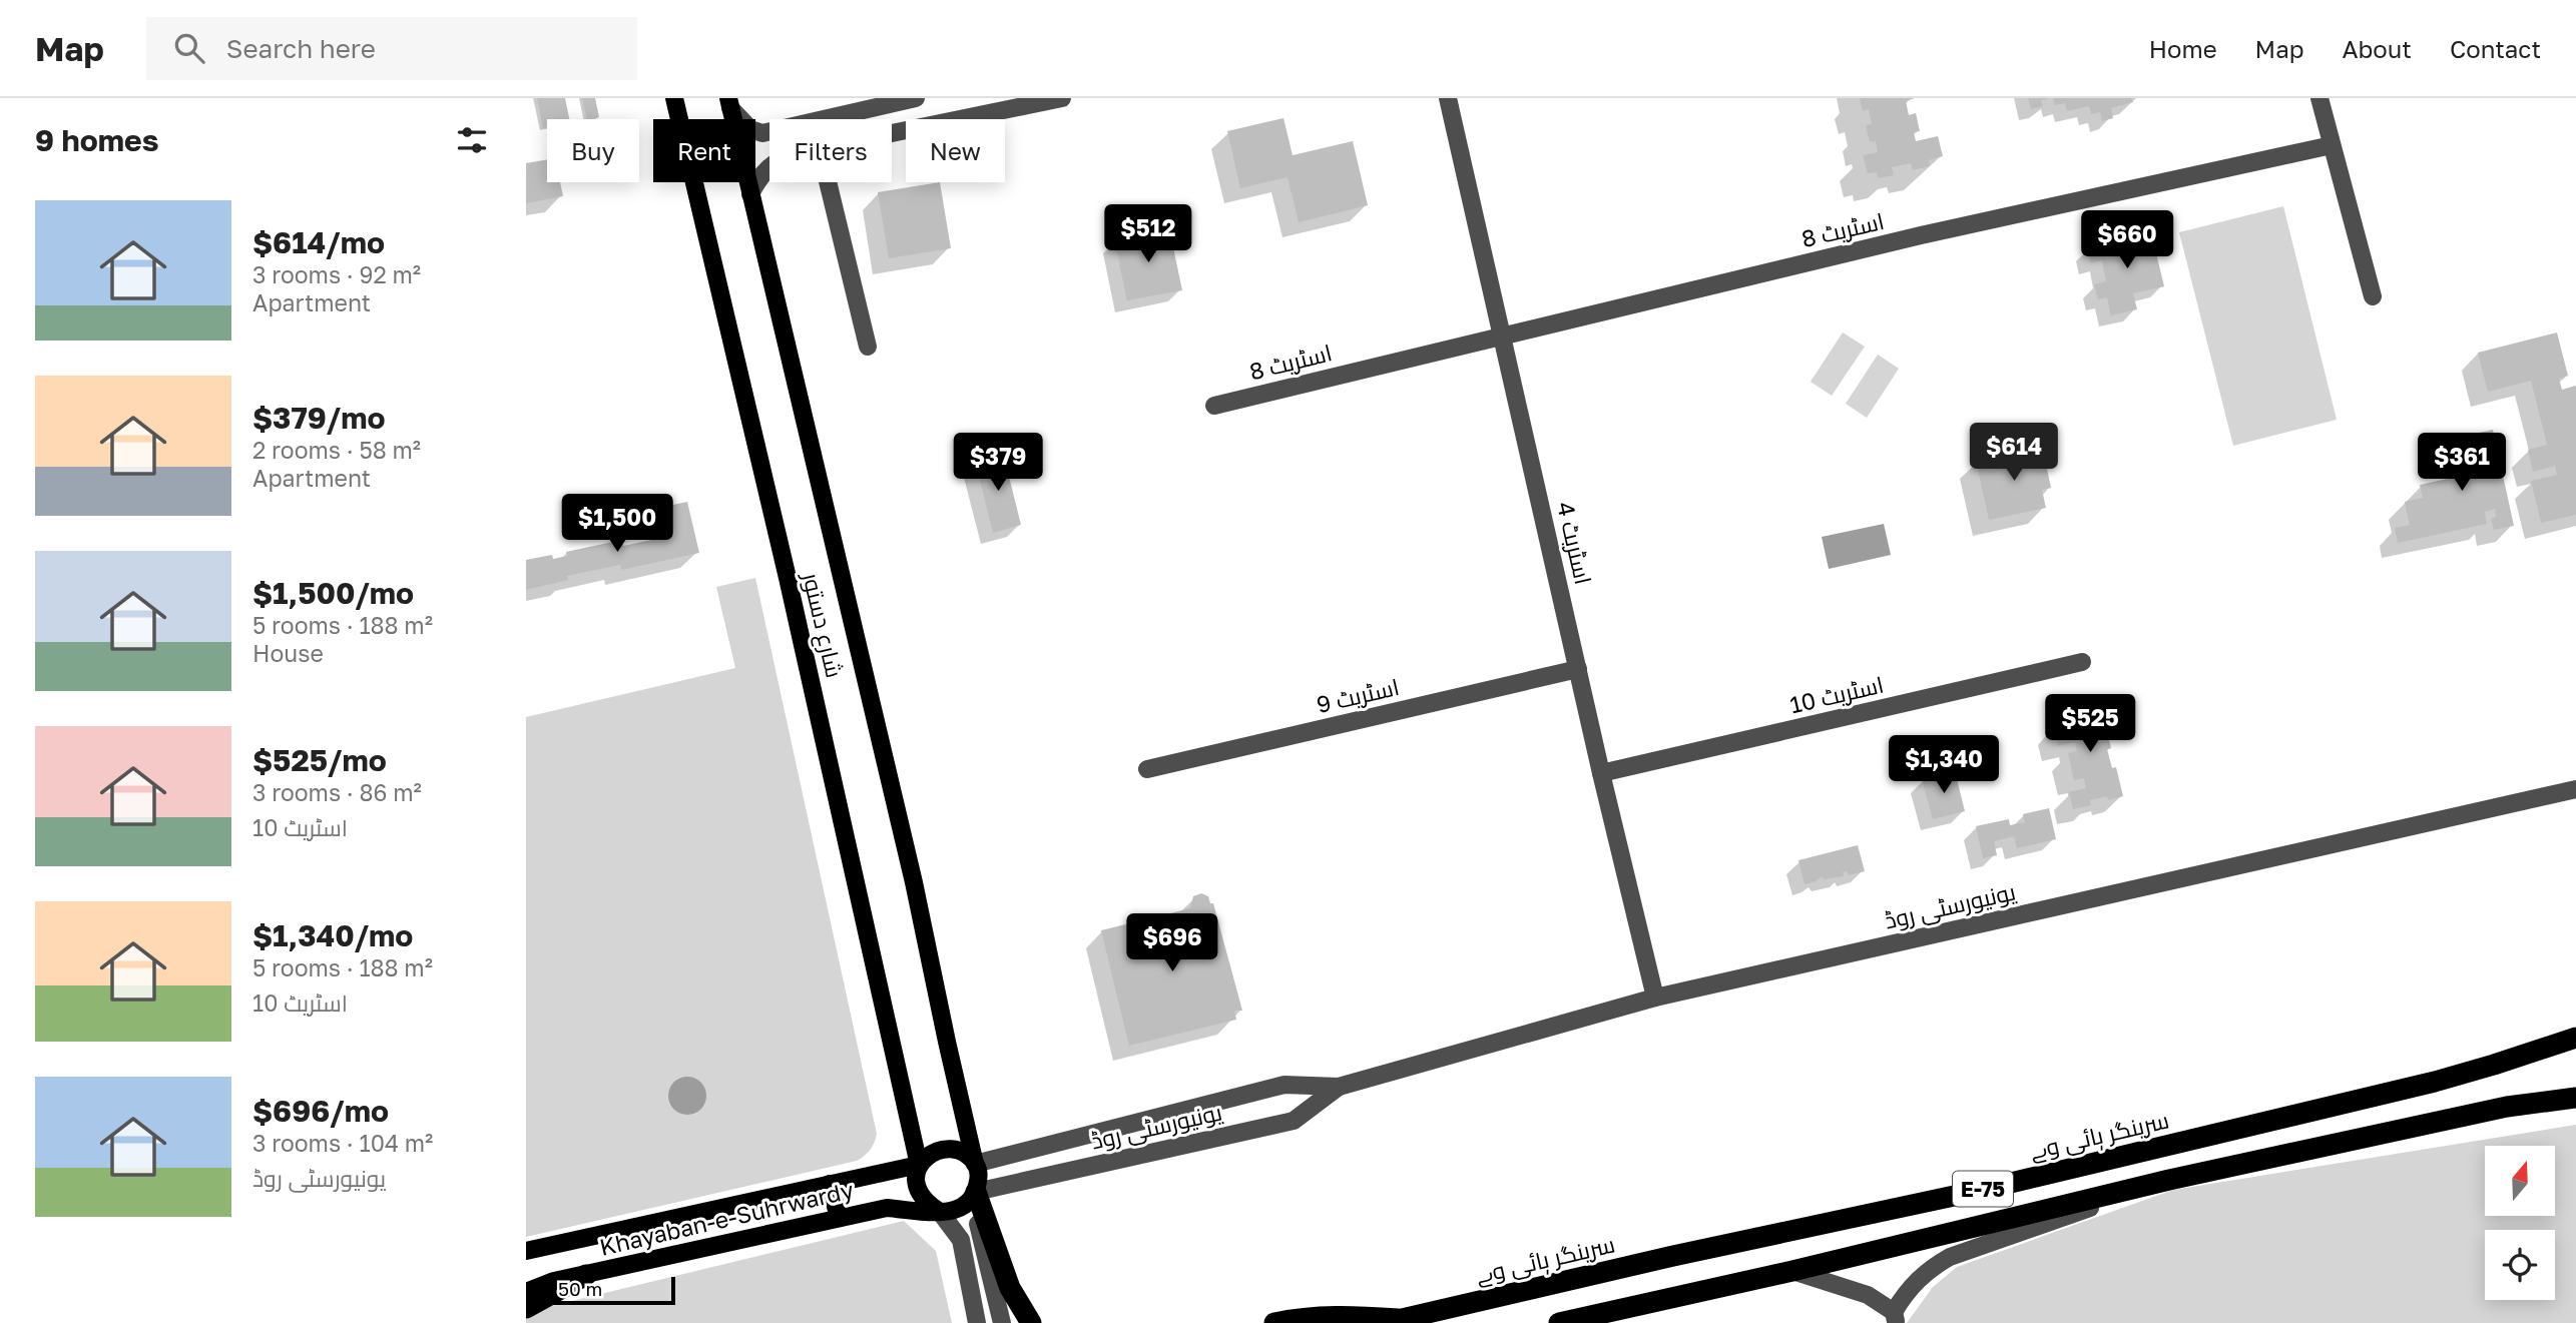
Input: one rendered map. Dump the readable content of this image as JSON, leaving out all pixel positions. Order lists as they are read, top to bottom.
{
  "streets": {
    "highway": ["سرینگر ہائی وے", "E-75"],
    "main road": ["شارع دستور", "Khayaban-e-Suhrwardy"],
    "street": [
      "اسٹریٹ 8",
      "اسٹریٹ 4",
      "اسٹریٹ 10",
      "اسٹریٹ 9",
      "یونیورسٹی روڈ"
    ]
  },
  "crossings": [
    ["اسٹریٹ 8", "اسٹریٹ 4"],
    ["اسٹریٹ 4", "اسٹریٹ 10"],
    ["اسٹریٹ 4", "اسٹریٹ 9"],
    ["اسٹریٹ 4", "یونیورسٹی روڈ"],
    ["شارع دستور", "یونیورسٹی روڈ"],
    ["شارع دستور", "Khayaban-e-Suhrwardy"],
    ["یونیورسٹی روڈ", "Khayaban-e-Suhrwardy"]
  ],
  "scale_bar": "50 m",
  "north": "top",
  "page": {
    "header": "Map",
    "search": "Search here",
    "nav": [
      "Home",
      "Map",
      "About",
      "Contact"
    ],
    "heading": "9 homes",
    "chip": [
      "Buy",
      "Rent",
      "Filters",
      "New"
    ],
    "list": [
      {
        "name": "$614/mo",
        "note": "3 rooms · 92 m² · Apartment"
      },
      {
        "name": "$379/mo",
        "note": "2 rooms · 58 m² · Apartment"
      },
      {
        "name": "$1,500/mo",
        "note": "5 rooms · 188 m² · House"
      },
      {
        "name": "$525/mo",
        "note": "3 rooms · 86 m² · اسٹریٹ 10"
      },
      {
        "name": "$1,340/mo",
        "note": "5 rooms · 188 m² · اسٹریٹ 10"
      },
      {
        "name": "$696/mo",
        "note": "3 rooms · 104 m² · یونیورسٹی روڈ"
      }
    ],
    "price": [
      "$512",
      "$660",
      "$614",
      "$379",
      "$361",
      "$1,500",
      "$525",
      "$1,340",
      "$696"
    ],
    "scale": "50 m"
  }
}
